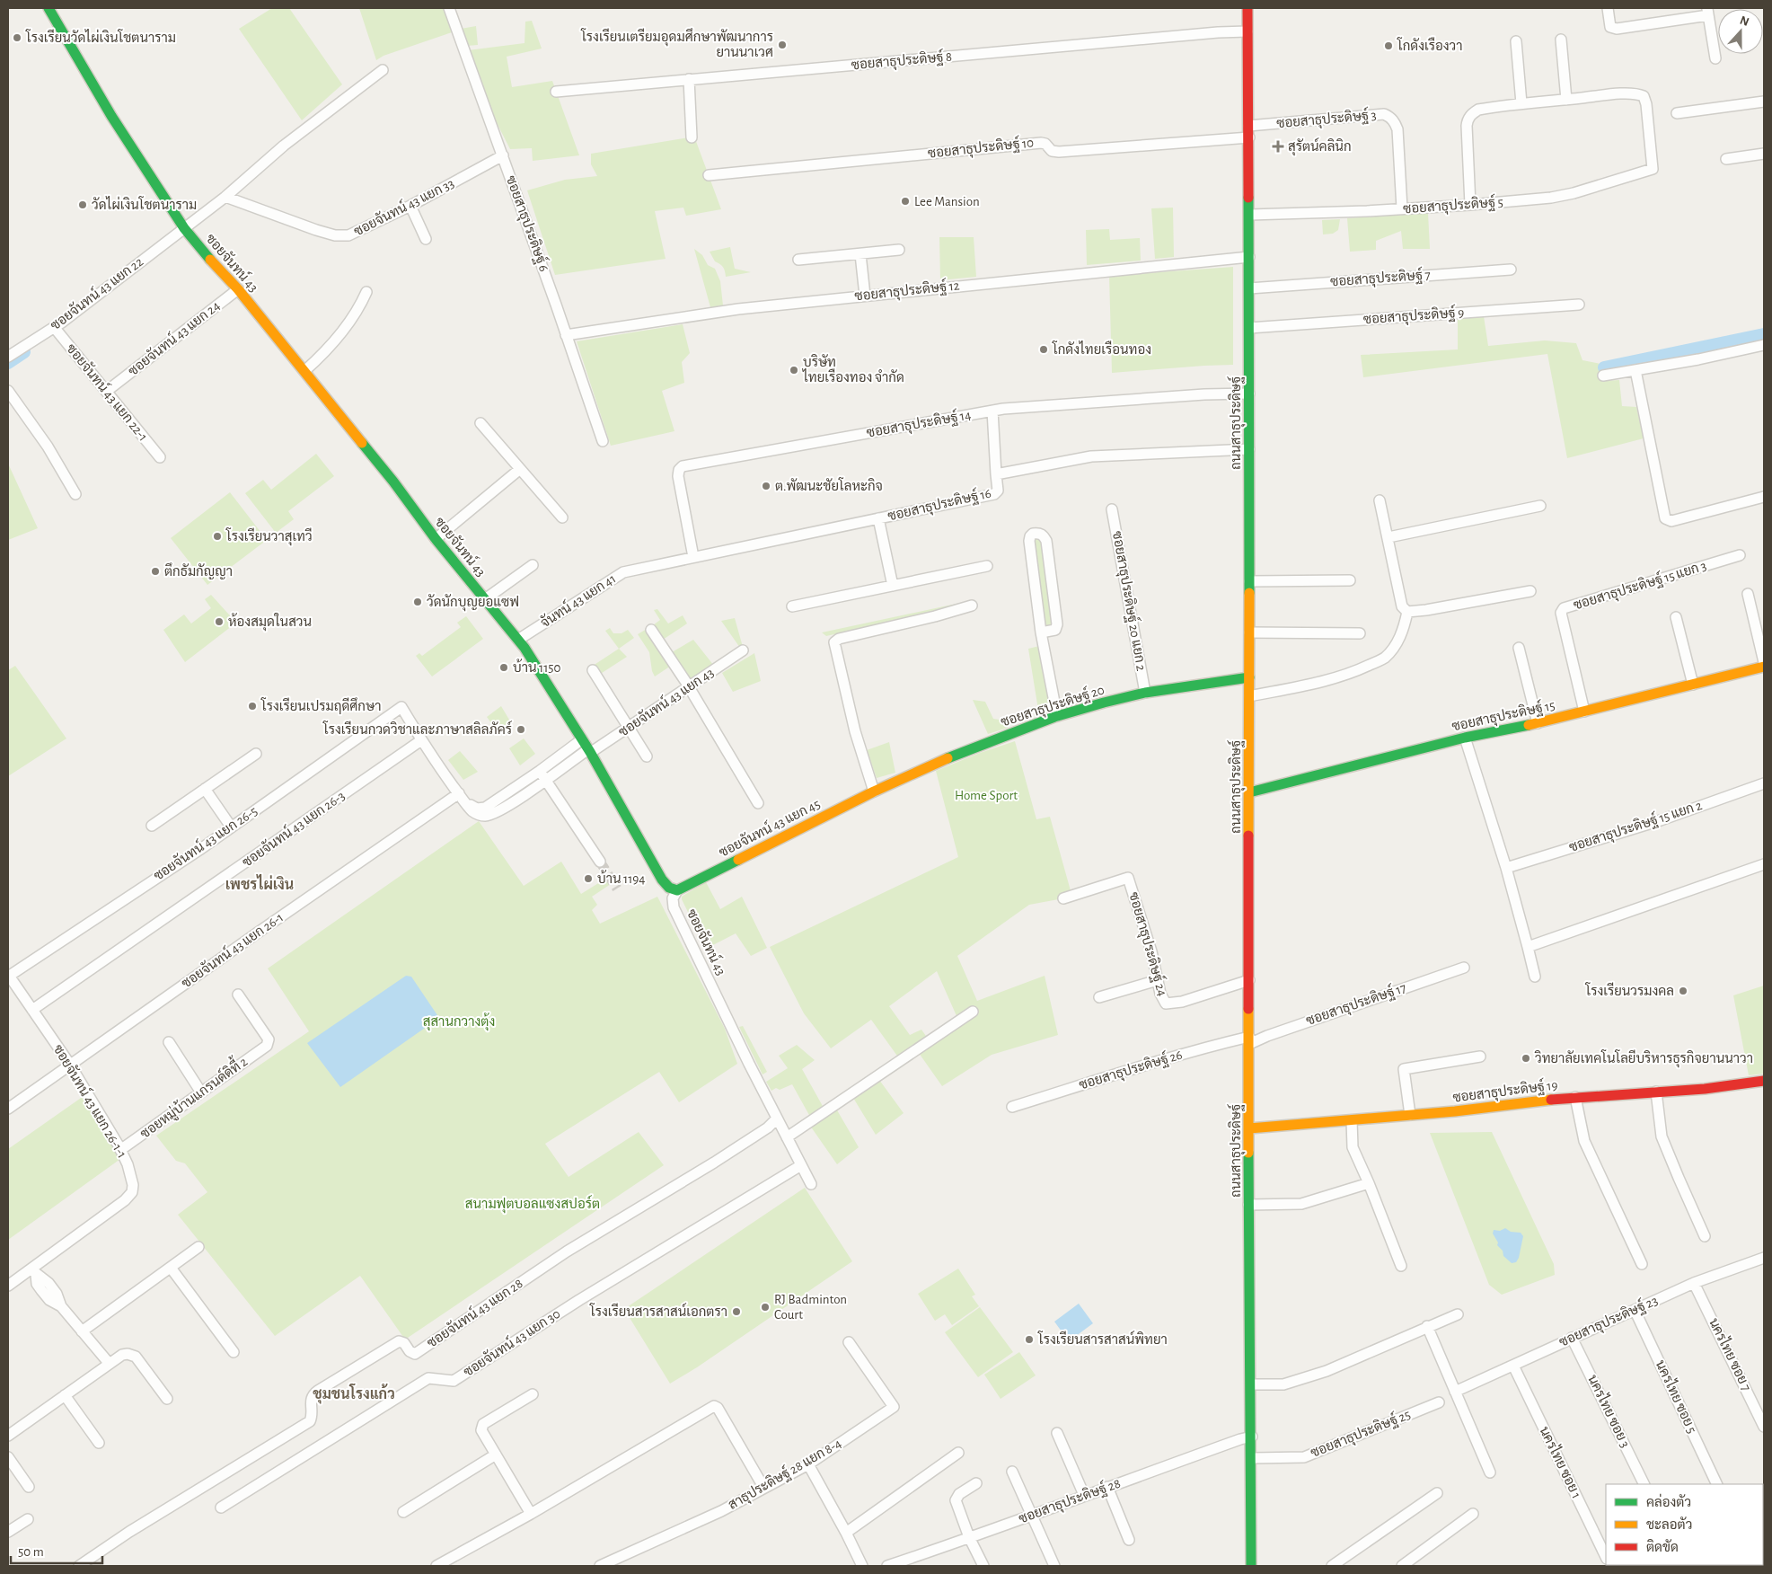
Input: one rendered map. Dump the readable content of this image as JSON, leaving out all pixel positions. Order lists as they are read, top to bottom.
{
  "streets": {
    "street": [
      "ซอยสาธุประดิษฐ์ 8",
      "ซอยสาธุประดิษฐ์ 3",
      "ซอยสาธุประดิษฐ์ 10",
      "ซอยสาธุประดิษฐ์ 5",
      "ซอยจันทน์ 43 แยก 33",
      "ซอยสาธุประดิษฐ์ 6",
      "ซอยจันทน์ 43",
      "ซอยสาธุประดิษฐ์ 7",
      "ซอยสาธุประดิษฐ์ 12",
      "ซอยจันทน์ 43 แยก 22",
      "ซอยสาธุประดิษฐ์ 9",
      "ซอยจันทน์ 43 แยก 24",
      "ซอยจันทน์ 43 แยก 22-1",
      "ถนนสาธุประดิษฐ์",
      "ซอยสาธุประดิษฐ์ 14",
      "ซอยสาธุประดิษฐ์ 16",
      "ซอยสาธุประดิษฐ์ 15 แยก 3",
      "จันทน์ 43 แยก 41",
      "ซอยสาธุประดิษฐ์ 20 แยก 2",
      "ซอยจันทน์ 43 แยก 43",
      "ซอยสาธุประดิษฐ์ 20",
      "ซอยสาธุประดิษฐ์ 15",
      "ซอยสาธุประดิษฐ์ 15 แยก 2",
      "ซอยจันทน์ 43 แยก 45",
      "ซอยจันทน์ 43 แยก 26-3",
      "ซอยจันทน์ 43 แยก 26-5",
      "ซอยสาธุประดิษฐ์ 24",
      "ซอยจันทน์ 43 แยก 26-1",
      "ซอยสาธุประดิษฐ์ 17",
      "ซอยสาธุประดิษฐ์ 26",
      "ซอยสาธุประดิษฐ์ 19",
      "ซอยหมู่บ้านแกรนด์ดิที้ 2",
      "ซอยจันทน์ 43 แยก 26-1-1",
      "ซอยจันทน์ 43 แยก 28",
      "ซอยสาธุประดิษฐ์ 23",
      "ซอยจันทน์ 43 แยก 30",
      "นครไทย ซอย 7",
      "นครไทย ซอย 5",
      "นครไทย ซอย 3",
      "ซอยสาธุประดิษฐ์ 25",
      "นครไทย ซอย 1",
      "สาธุประดิษฐ์ 28 แยก 8-4",
      "ซอยสาธุประดิษฐ์ 28"
    ]
  },
  "crossings": [
    ["ซอยสาธุประดิษฐ์ 8", "ถนนสาธุประดิษฐ์"],
    ["ซอยสาธุประดิษฐ์ 3", "ซอยสาธุประดิษฐ์ 5"],
    ["ซอยสาธุประดิษฐ์ 3", "ถนนสาธุประดิษฐ์"],
    ["ซอยสาธุประดิษฐ์ 10", "ถนนสาธุประดิษฐ์"],
    ["ซอยสาธุประดิษฐ์ 5", "ถนนสาธุประดิษฐ์"],
    ["ซอยจันทน์ 43 แยก 33", "ซอยสาธุประดิษฐ์ 6"],
    ["ซอยสาธุประดิษฐ์ 6", "ซอยสาธุประดิษฐ์ 12"],
    ["ซอยจันทน์ 43", "ซอยจันทน์ 43 แยก 22"],
    ["ซอยจันทน์ 43", "ซอยจันทน์ 43 แยก 24"],
    ["ซอยจันทน์ 43", "จันทน์ 43 แยก 41"],
    ["ซอยจันทน์ 43", "ซอยจันทน์ 43 แยก 43"],
    ["ซอยจันทน์ 43", "ซอยจันทน์ 43 แยก 45"],
    ["ซอยจันทน์ 43", "ซอยจันทน์ 43 แยก 28"],
    ["ซอยจันทน์ 43", "ซอยจันทน์ 43 แยก 30"],
    ["ซอยสาธุประดิษฐ์ 7", "ถนนสาธุประดิษฐ์"],
    ["ซอยสาธุประดิษฐ์ 12", "ถนนสาธุประดิษฐ์"],
    ["ซอยจันทน์ 43 แยก 22", "ซอยจันทน์ 43 แยก 22-1"],
    ["ซอยสาธุประดิษฐ์ 9", "ถนนสาธุประดิษฐ์"],
    ["ถนนสาธุประดิษฐ์", "ซอยสาธุประดิษฐ์ 14"],
    ["ถนนสาธุประดิษฐ์", "ซอยสาธุประดิษฐ์ 16"],
    ["ถนนสาธุประดิษฐ์", "ซอยสาธุประดิษฐ์ 20"],
    ["ถนนสาธุประดิษฐ์", "ซอยสาธุประดิษฐ์ 15"],
    ["ถนนสาธุประดิษฐ์", "ซอยสาธุประดิษฐ์ 24"],
    ["ถนนสาธุประดิษฐ์", "ซอยสาธุประดิษฐ์ 17"],
    ["ถนนสาธุประดิษฐ์", "ซอยสาธุประดิษฐ์ 26"],
    ["ถนนสาธุประดิษฐ์", "ซอยสาธุประดิษฐ์ 19"],
    ["ถนนสาธุประดิษฐ์", "ซอยสาธุประดิษฐ์ 25"],
    ["ถนนสาธุประดิษฐ์", "ซอยสาธุประดิษฐ์ 28"],
    ["ซอยสาธุประดิษฐ์ 14", "ซอยสาธุประดิษฐ์ 16"],
    ["ซอยสาธุประดิษฐ์ 14", "จันทน์ 43 แยก 41"],
    ["ซอยสาธุประดิษฐ์ 16", "จันทน์ 43 แยก 41"],
    ["ซอยสาธุประดิษฐ์ 15 แยก 3", "ซอยสาธุประดิษฐ์ 15"],
    ["ซอยสาธุประดิษฐ์ 20 แยก 2", "ซอยสาธุประดิษฐ์ 20"],
    ["ซอยสาธุประดิษฐ์ 20", "ซอยจันทน์ 43 แยก 45"],
    ["ซอยจันทน์ 43 แยก 26-3", "ซอยจันทน์ 43 แยก 26-5"],
    ["ซอยจันทน์ 43 แยก 26-3", "ซอยจันทน์ 43 แยก 26-1-1"],
    ["ซอยจันทน์ 43 แยก 26-5", "ซอยจันทน์ 43 แยก 26-1-1"],
    ["ซอยจันทน์ 43 แยก 26-1", "ซอยจันทน์ 43 แยก 26-1-1"],
    ["ซอยสาธุประดิษฐ์ 17", "ซอยสาธุประดิษฐ์ 26"],
    ["ซอยหมู่บ้านแกรนด์ดิที้ 2", "ซอยจันทน์ 43 แยก 26-1-1"],
    ["ซอยสาธุประดิษฐ์ 23", "นครไทย ซอย 7"],
    ["ซอยสาธุประดิษฐ์ 23", "นครไทย ซอย 5"],
    ["ซอยสาธุประดิษฐ์ 23", "นครไทย ซอย 3"],
    ["ซอยสาธุประดิษฐ์ 23", "นครไทย ซอย 1"]
  ],
  "districts": ["เพชรไผ่เงิน", "ชุมชนโรงแก้ว"],
  "parks": ["Home Sport", "สุสานกวางตุ้ง", "สนามฟุตบอลแซงสปอร์ต"],
  "places": {
    "other": [
      "โรงเรียนวัดไผ่เงินโชตนาราม",
      "โรงเรียนเตรียมอุดมศึกษาพัฒนาการ ยานนาเวศ",
      "โกดังเรืองวา",
      "Lee Mansion",
      "วัดไผ่เงินโชตนาราม",
      "โกดังไทยเรือนทอง",
      "บริษัท ไทยเรืองทอง จำกัด",
      "ต.พัฒนะชัยโลหะกิจ",
      "โรงเรียนวาสุเทวี",
      "ตึกธัมกัญญา",
      "วัดนักบุญยอแซฟ",
      "ห้องสมุดในสวน",
      "บ้าน 1150",
      "โรงเรียนเปรมฤดีศึกษา",
      "โรงเรียนกวดวิชาและภาษาสลิลภัคร์",
      "บ้าน 1194",
      "โรงเรียนวรมงคล",
      "วิทยาลัยเทคโนโลยีบริหารธุรกิจยานนาวา",
      "RJ Badminton Court",
      "โรงเรียนสารสาสน์เอกตรา",
      "โรงเรียนสารสาสน์พิทยา"
    ],
    "health": ["สุรัตน์คลินิก"]
  },
  "legend": ["คล่องตัว", "ชะลอตัว", "ติดขัด"],
  "scale_bar": "50 m",
  "north": "top"
}
